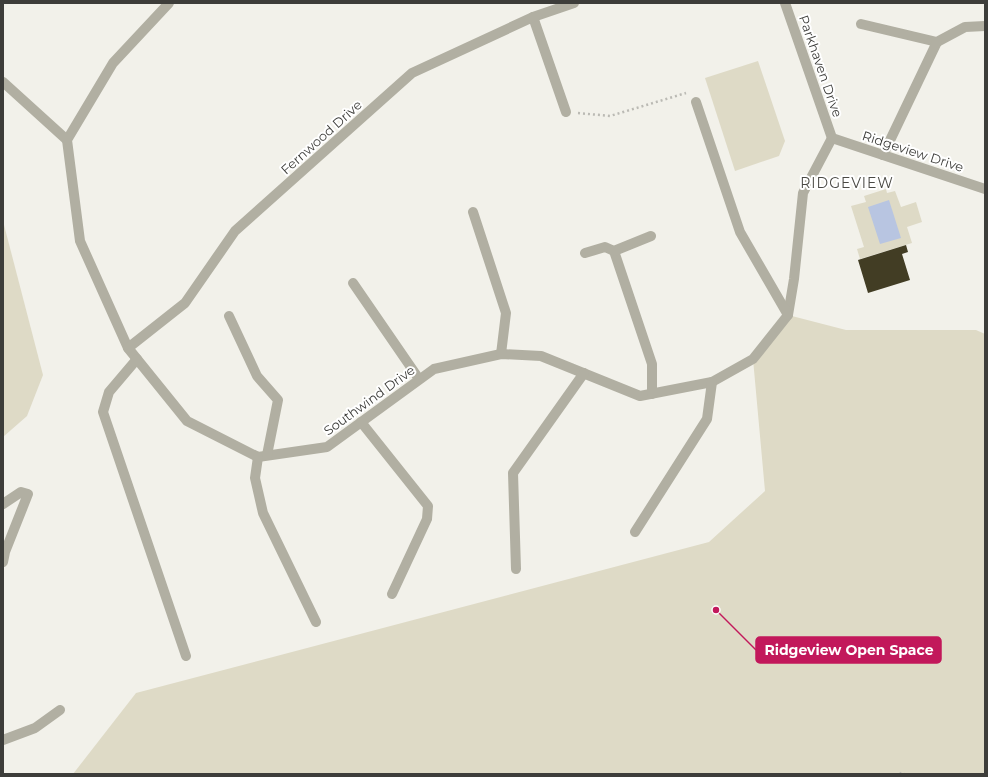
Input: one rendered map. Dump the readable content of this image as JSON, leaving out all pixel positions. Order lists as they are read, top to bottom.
{
  "streets": {
    "street": [
      "Parkhaven Drive",
      "Fernwood Drive",
      "Ridgeview Drive",
      "Southwind Drive"
    ]
  },
  "crossings": [
    ["Parkhaven Drive", "Ridgeview Drive"],
    ["Parkhaven Drive", "Southwind Drive"],
    ["Ridgeview Drive", "Southwind Drive"]
  ],
  "districts": ["RIDGEVIEW"],
  "places": ["Ridgeview Open Space"]
}
